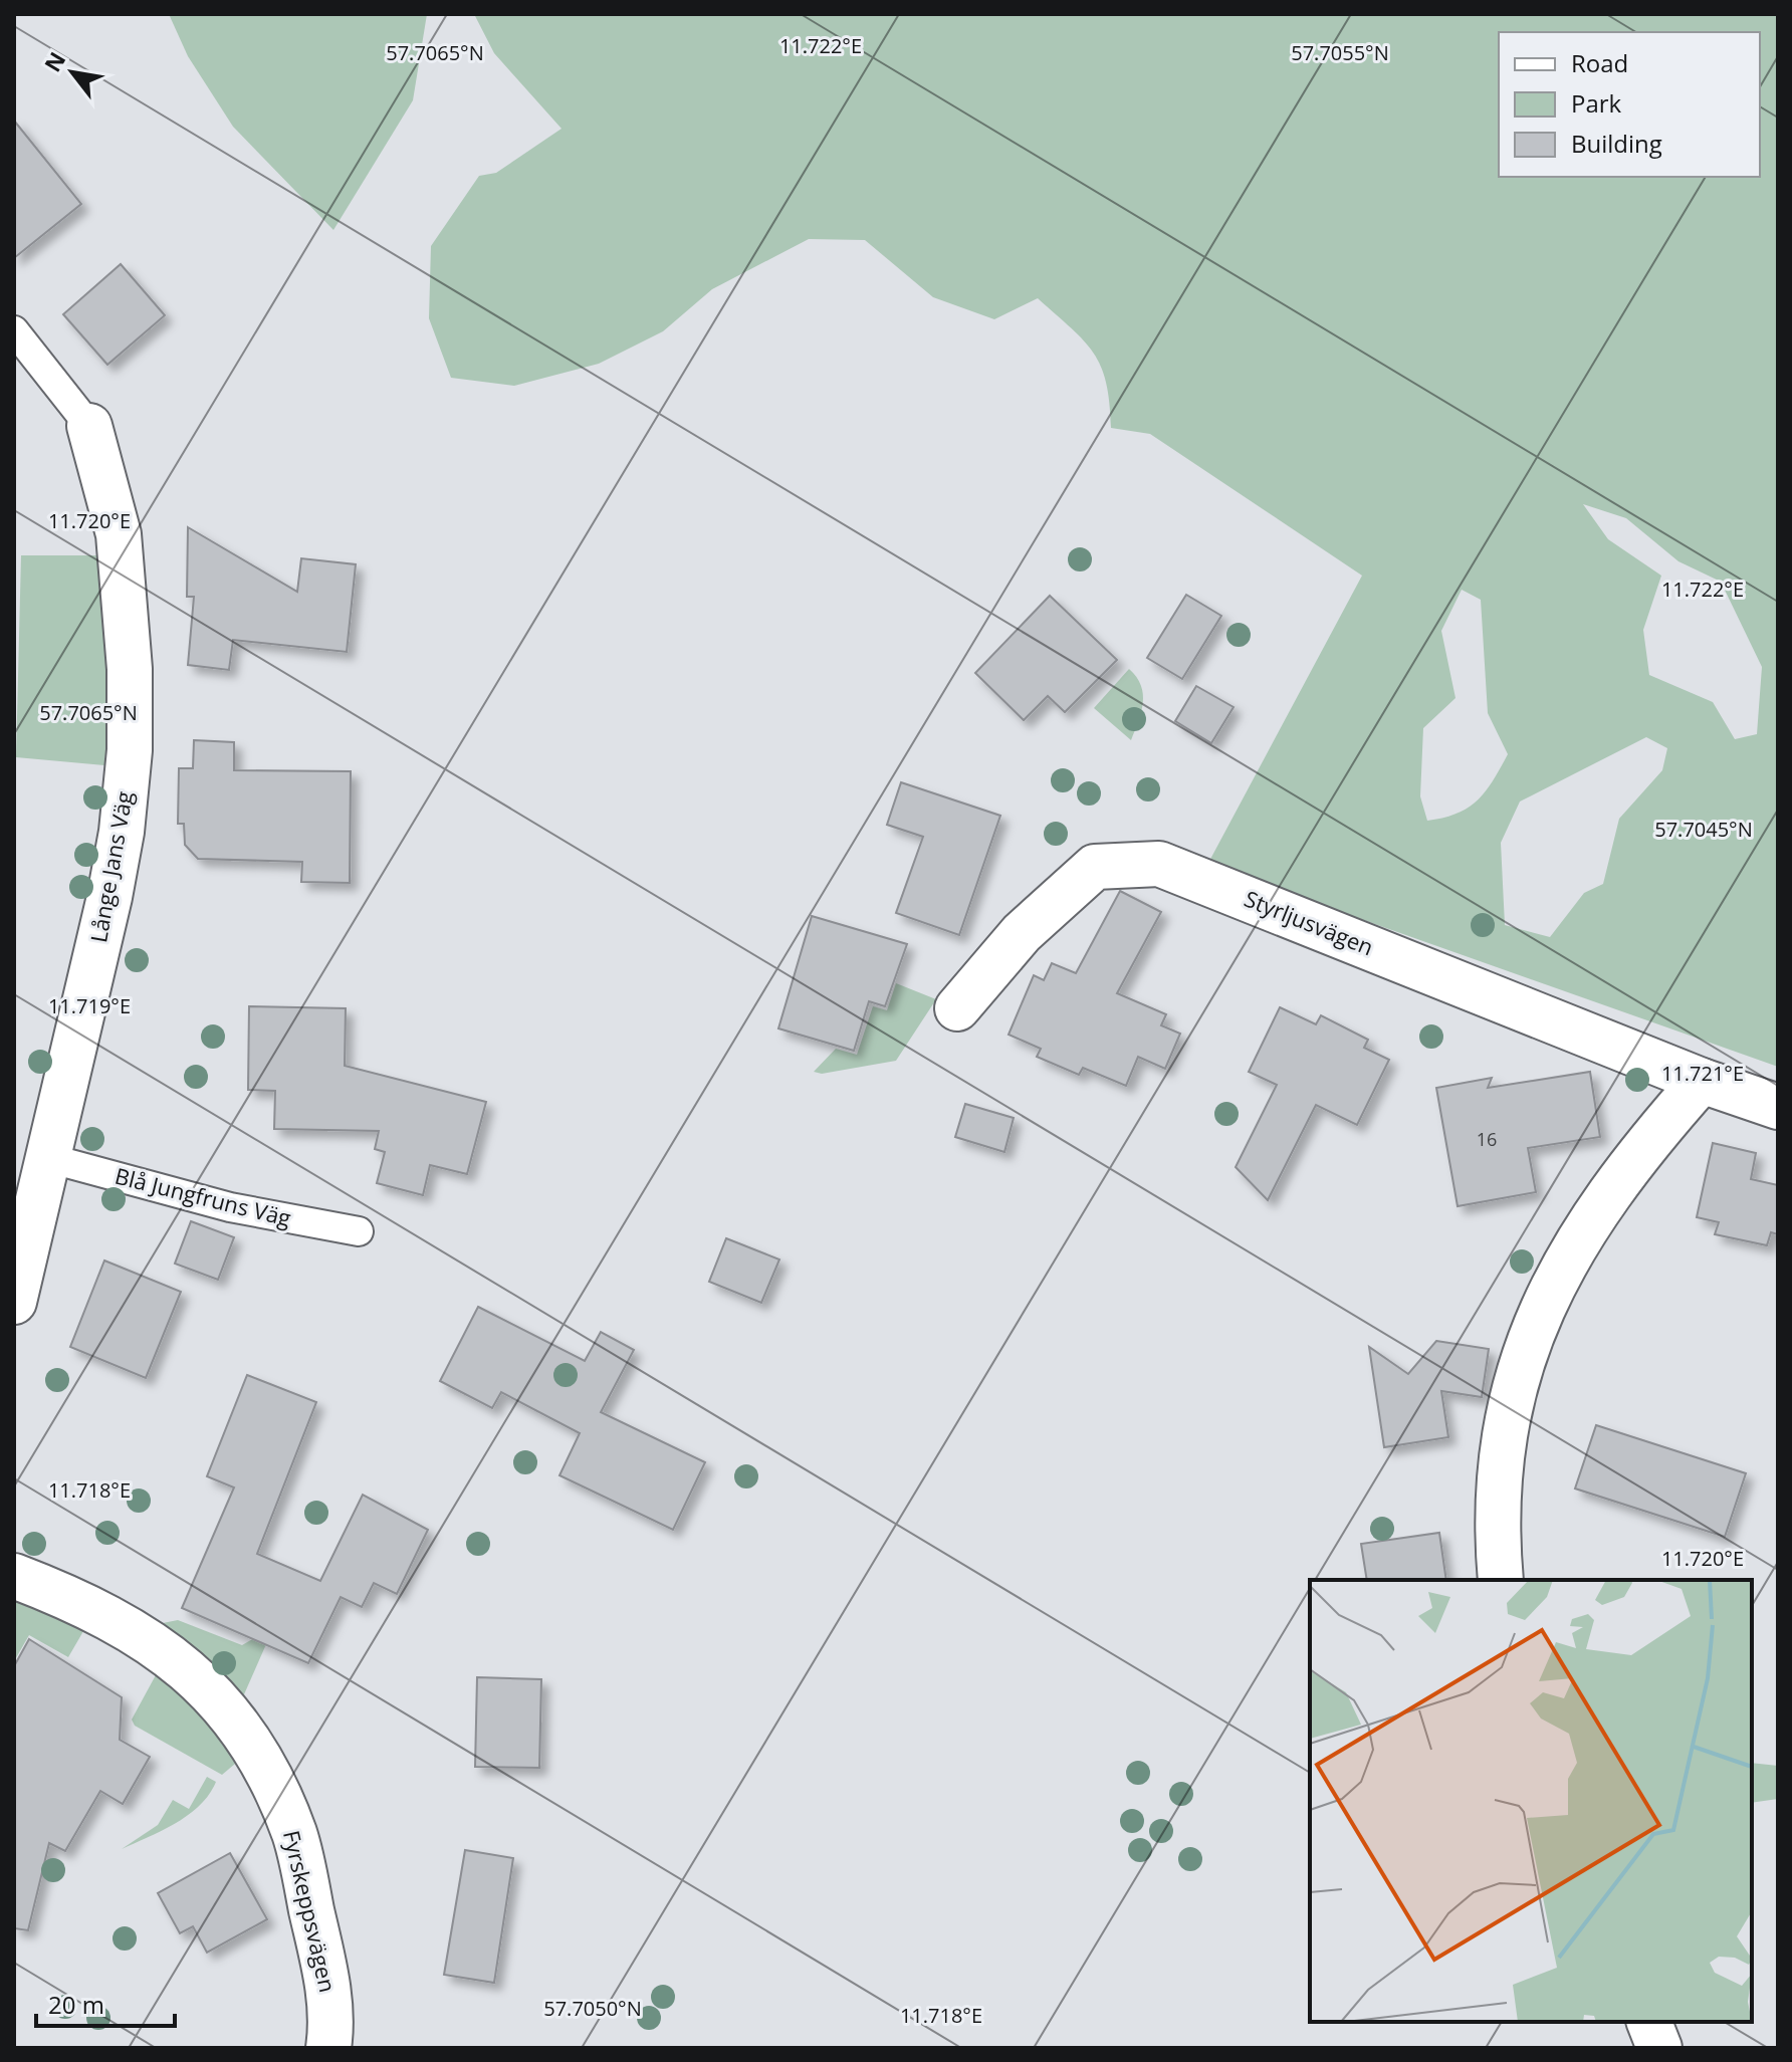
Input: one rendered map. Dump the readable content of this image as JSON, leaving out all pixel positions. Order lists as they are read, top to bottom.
{
  "streets": {
    "street": ["Långe Jans Väg", "Styrljusvägen", "Fyrskeppsvägen"],
    "lane": ["Blå Jungfruns Väg"]
  },
  "crossings": [
    ["Långe Jans Väg", "Blå Jungfruns Väg"]
  ],
  "house_numbers": ["16"],
  "legend": ["Road", "Park", "Building"],
  "scale_bar": "20 m",
  "north": "top left",
  "coordinates": [
    "11.722°E",
    "57.7065°N",
    "57.7055°N",
    "11.720°E",
    "57.7045°N",
    "11.719°E",
    "11.721°E",
    "11.718°E",
    "57.7050°N"
  ]
}
